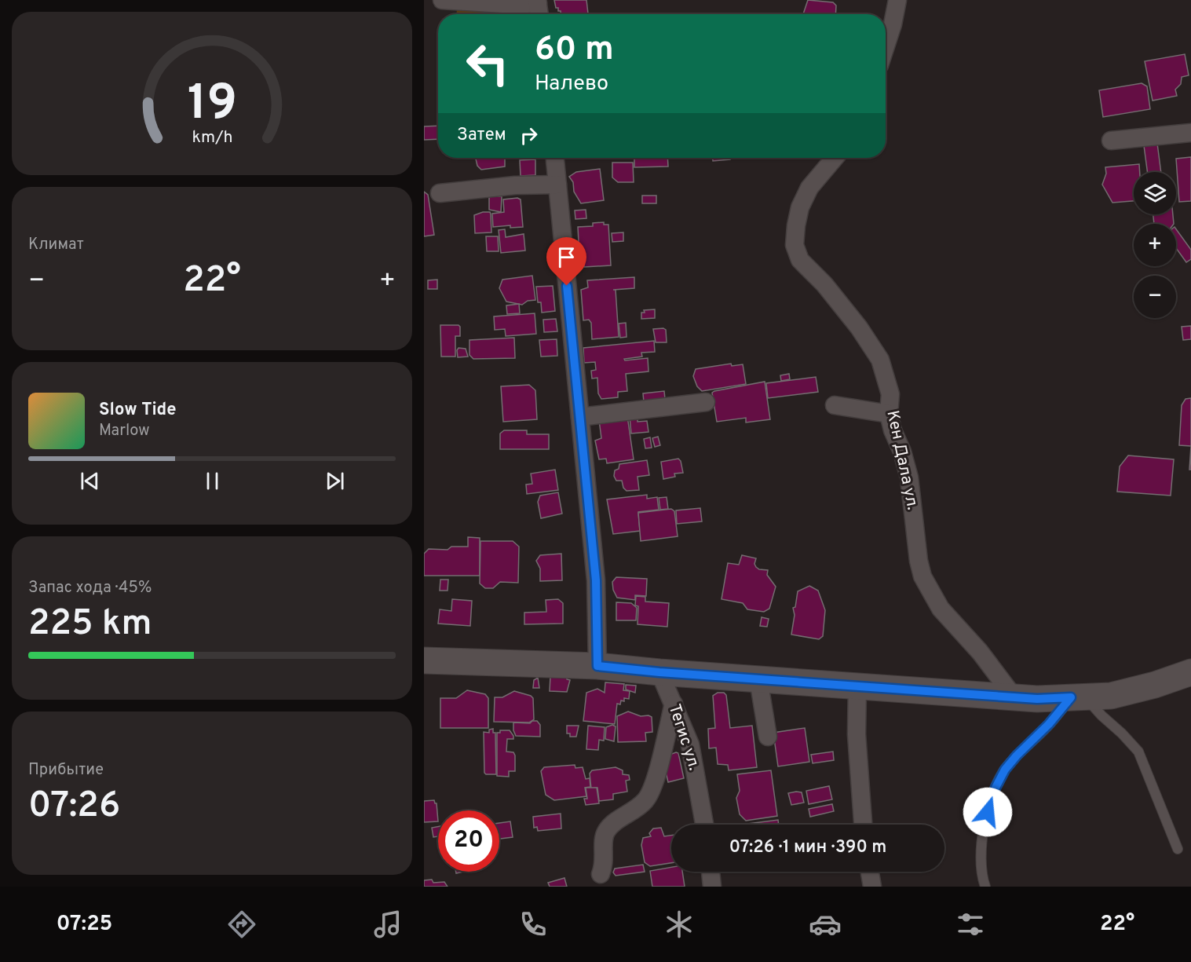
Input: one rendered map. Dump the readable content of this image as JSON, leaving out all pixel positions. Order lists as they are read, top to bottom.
{
  "streets": {
    "street": ["Кен Дала ул.", "Тегис ул."]
  },
  "page": {
    "turn": ["60 m", "Налево"],
    "then": "Затем",
    "map_buttons": ["+", "−"],
    "tile": [
      "Климат",
      ["Запас хода · 45%", "225 km"],
      ["Прибытие", "07:26"]
    ],
    "heat": ["−", "22°", "+"],
    "song": ["Slow Tide", "Marlow"],
    "limit": "20",
    "trip": "07:26 · 1 мин · 390 m",
    "tabs": ["07:25", "22°"],
    "gauge": ["19", "km/h"]
  }
}
